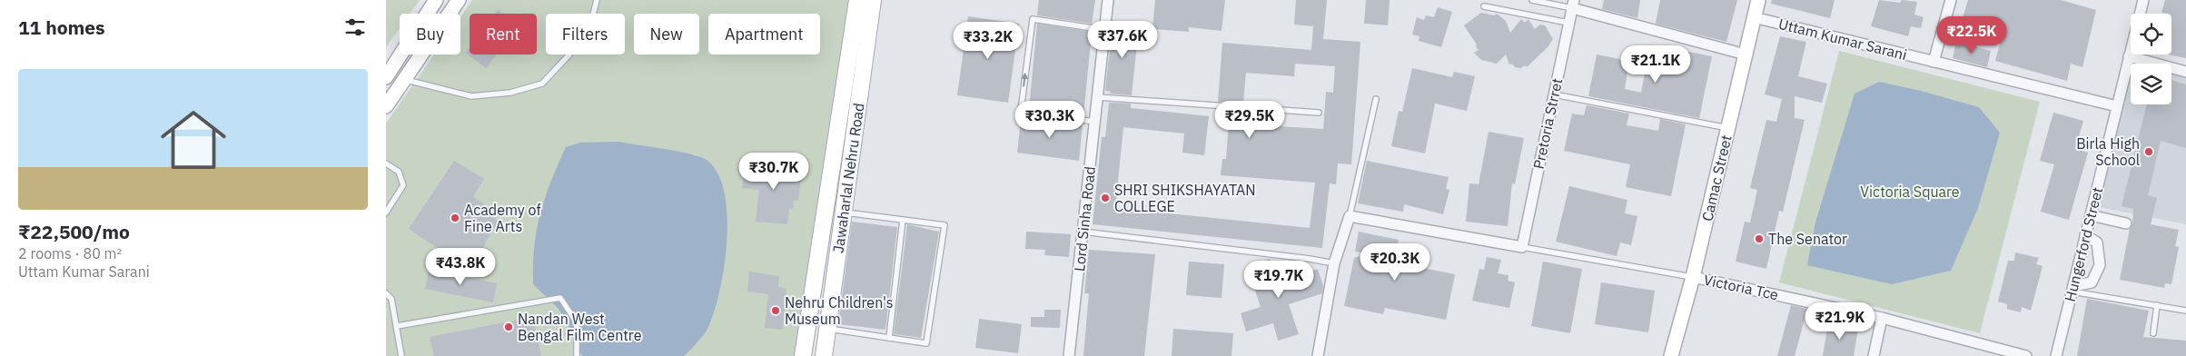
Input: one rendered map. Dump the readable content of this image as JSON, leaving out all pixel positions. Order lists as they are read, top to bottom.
{
  "streets": {
    "main road": ["Jawaharlal Nehru Road", "Camac Street"],
    "street": [
      "Uttam Kumar Sarani",
      "Pretoria Strret",
      "Lord Sinha Road",
      "Hungerford Street",
      "Victoria Tce"
    ]
  },
  "crossings": [
    ["Uttam Kumar Sarani", "Camac Street"],
    ["Uttam Kumar Sarani", "Hungerford Street"],
    ["Camac Street", "Victoria Tce"]
  ],
  "parks": ["Victoria Square"],
  "places": [
    "Birla High School",
    "SHRI SHIKSHAYATAN COLLEGE",
    "Academy of Fine Arts",
    "The Senator",
    "Nehru Children's Museum",
    "Nandan West Bengal Film Centre"
  ],
  "page": {
    "heading": "11 homes",
    "chip": [
      "Buy",
      "Rent",
      "Filters",
      "New",
      "Apartment"
    ],
    "price": [
      "₹22.5K",
      "₹37.6K",
      "₹33.2K",
      "₹21.1K",
      "₹30.3K",
      "₹29.5K",
      "₹30.7K",
      "₹20.3K",
      "₹43.8K",
      "₹19.7K",
      "₹21.9K"
    ],
    "list": [
      {
        "name": "₹22,500/mo",
        "note": "2 rooms · 80 m² · Uttam Kumar Sarani"
      }
    ]
  }
}
